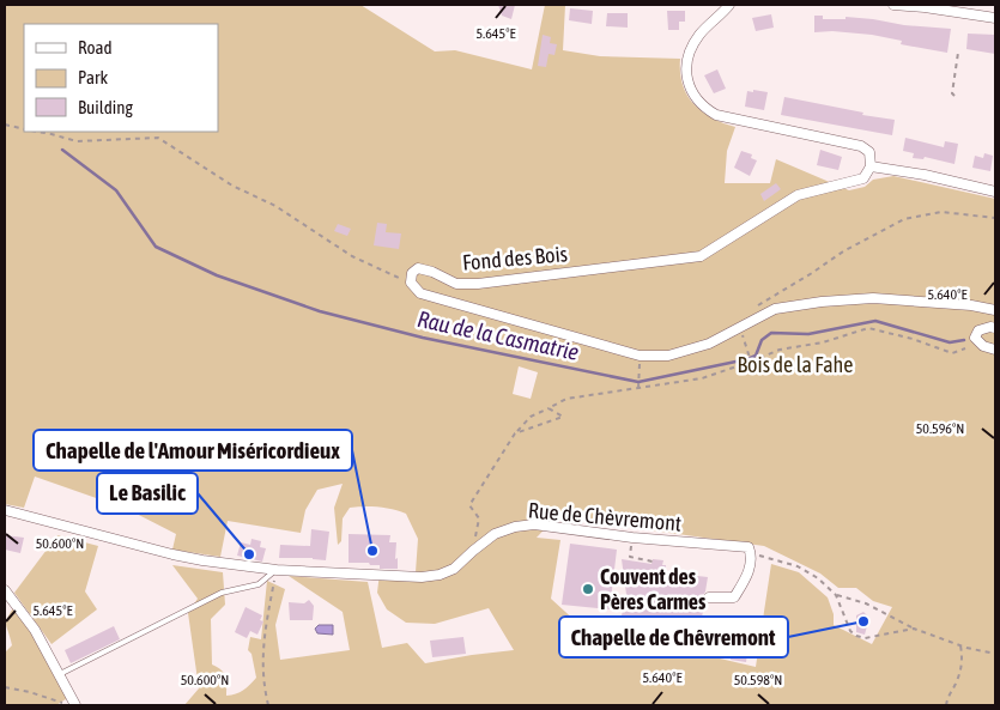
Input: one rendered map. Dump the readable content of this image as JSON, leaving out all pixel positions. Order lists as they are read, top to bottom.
{
  "streets": {
    "street": ["Fond des Bois", "Rue de Chèvremont"]
  },
  "water": ["Rau de la Casmatrie"],
  "parks": ["Bois de la Fahe"],
  "places": [
    "Chapelle de l'Amour Miséricordieux",
    "Le Basilic",
    "Couvent des Pères Carmes",
    "Chapelle de Chêvremont"
  ],
  "legend": ["Road", "Park", "Building"],
  "coordinates": [
    "5.645°E",
    "5.640°E",
    "50.596°N",
    "50.600°N",
    "50.598°N"
  ]
}
